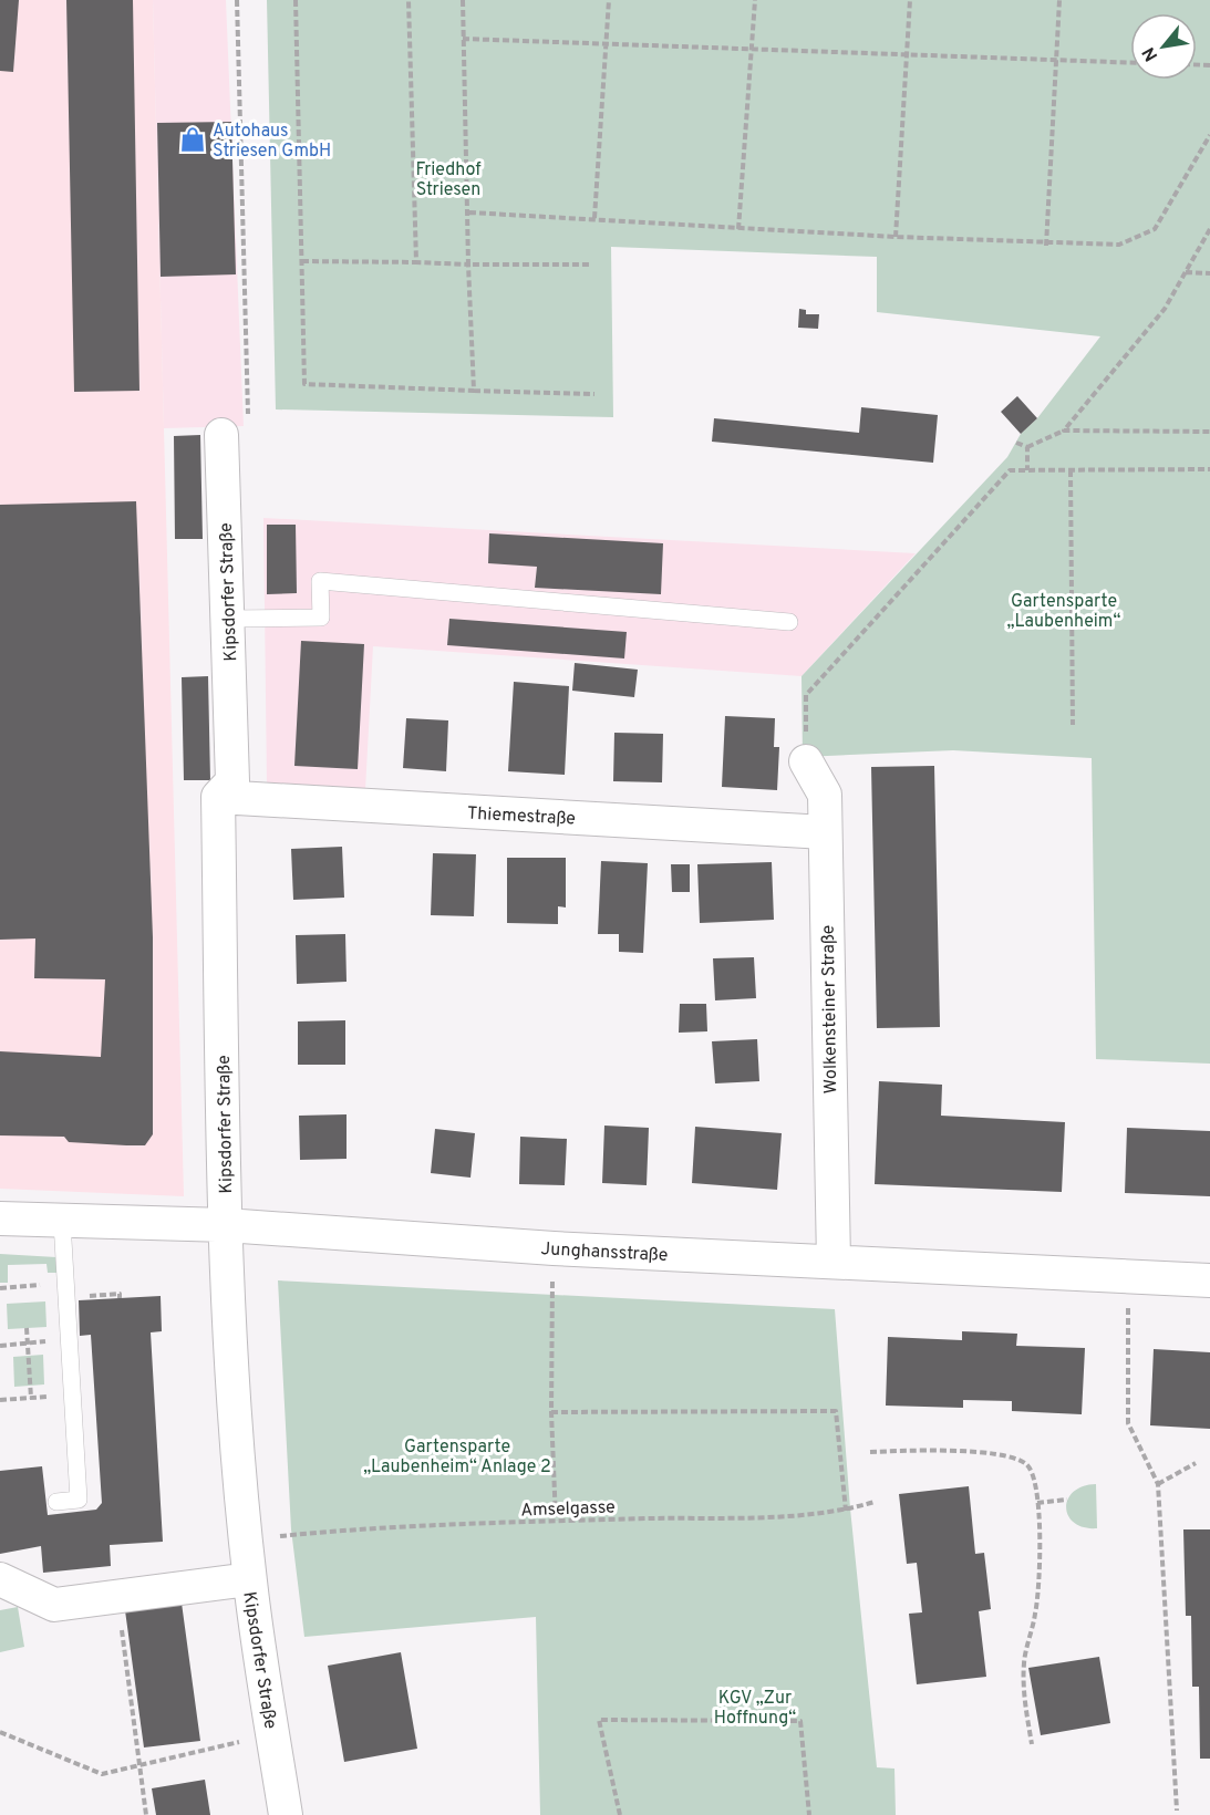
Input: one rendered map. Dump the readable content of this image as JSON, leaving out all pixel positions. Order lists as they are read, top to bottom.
{
  "streets": {
    "street": [
      "Kipsdorfer Straße",
      "Thiemestraße",
      "Wolkensteiner Straße",
      "Junghansstraße"
    ],
    "path": ["Amselgasse"]
  },
  "crossings": [
    ["Kipsdorfer Straße", "Thiemestraße"],
    ["Kipsdorfer Straße", "Junghansstraße"],
    ["Thiemestraße", "Wolkensteiner Straße"],
    ["Wolkensteiner Straße", "Junghansstraße"]
  ],
  "parks": [
    "Friedhof Striesen",
    "Gartensparte „Laubenheim“",
    "Gartensparte „Laubenheim“ Anlage 2",
    "KGV „Zur Hoffnung“"
  ],
  "places": {
    "shop": ["Autohaus Striesen GmbH"]
  },
  "north": "bottom left"
}
